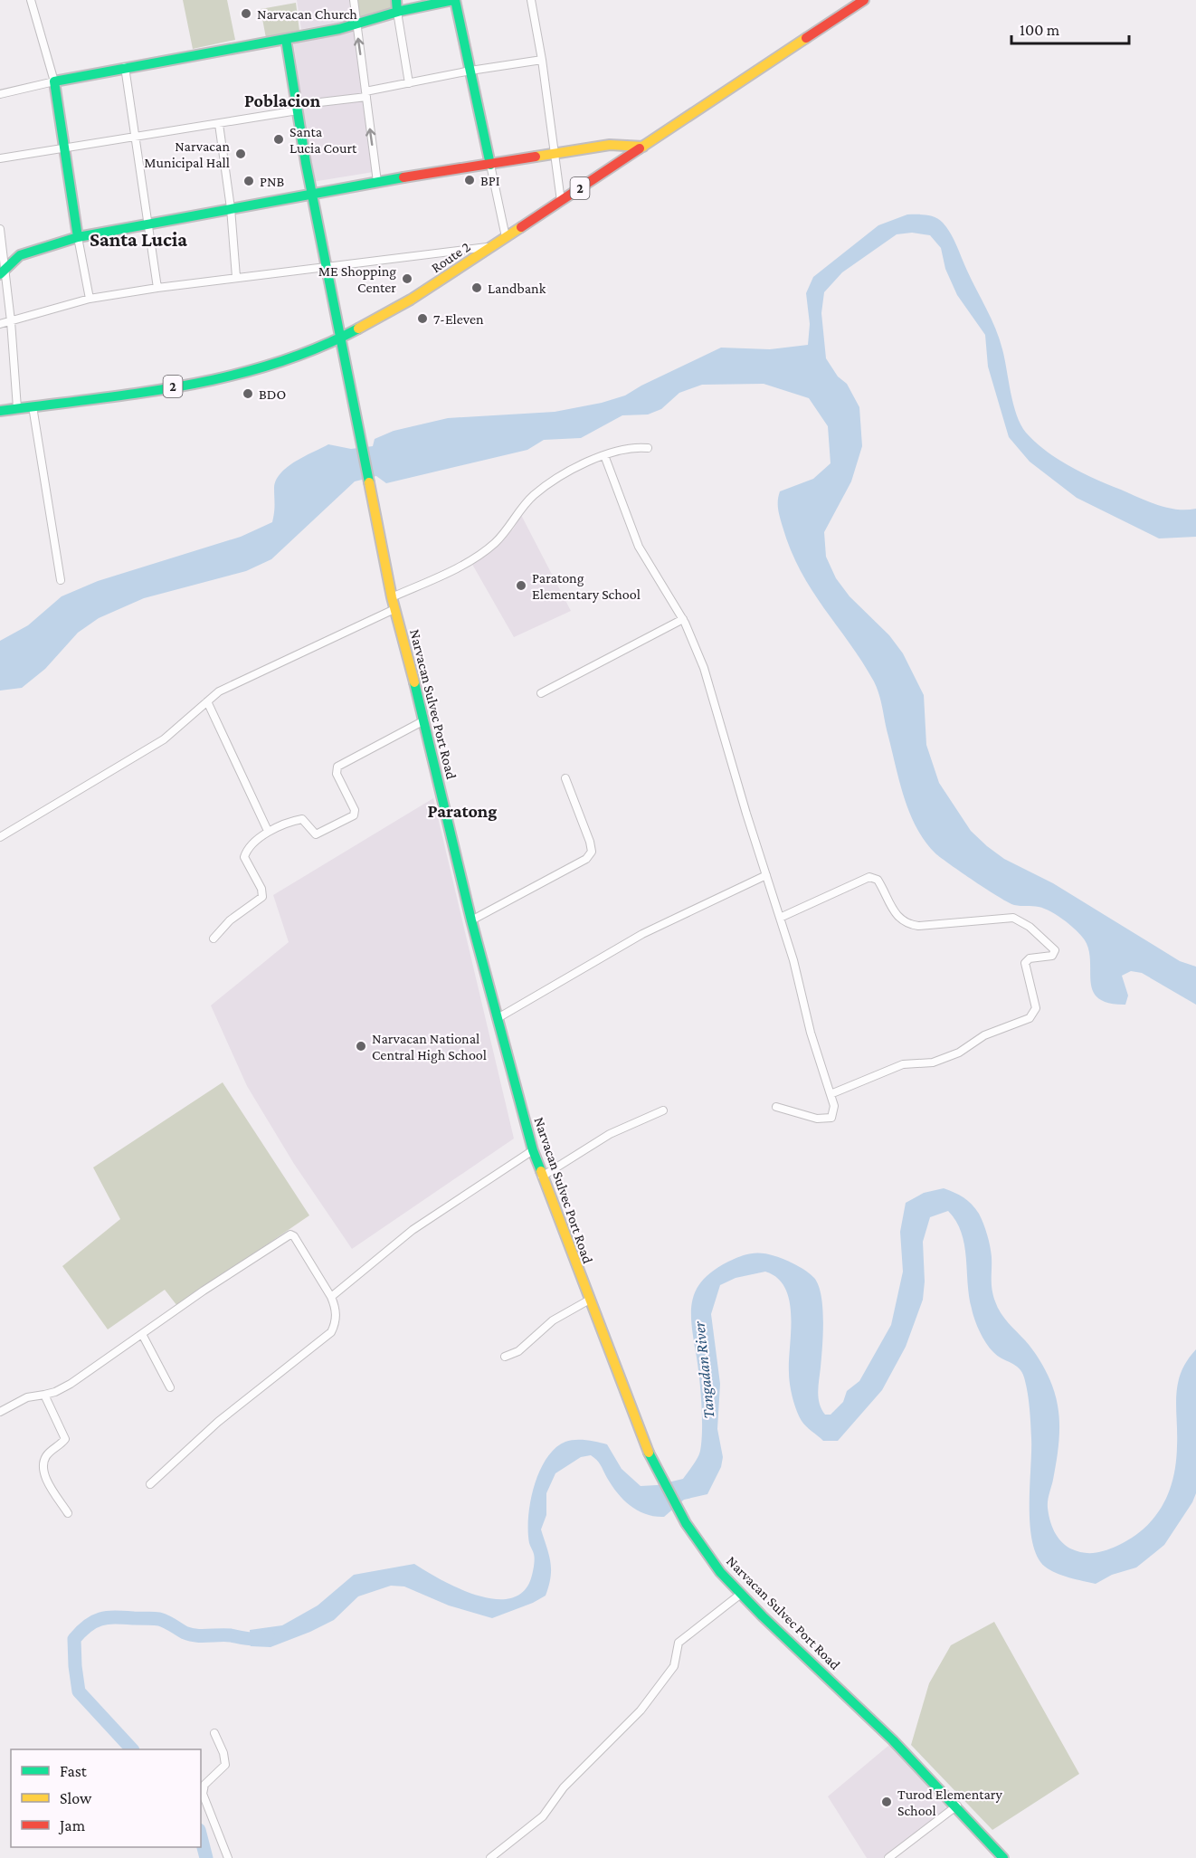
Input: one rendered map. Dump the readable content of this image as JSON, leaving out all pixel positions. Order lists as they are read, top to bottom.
{
  "streets": {
    "main road": ["2", "Route 2", "Narvacan Sulvec Port Road"]
  },
  "crossings": [
    ["Route 2", "Narvacan Sulvec Port Road"]
  ],
  "districts": ["Poblacion", "Santa Lucia", "Paratong"],
  "water": ["Tangadan River"],
  "places": [
    "Narvacan Church",
    "Santa Lucia Court",
    "Narvacan Municipal Hall",
    "BPI",
    "PNB",
    "ME Shopping Center",
    "Landbank",
    "7-Eleven",
    "BDO",
    "Paratong Elementary School",
    "Narvacan National Central High School",
    "Turod Elementary School"
  ],
  "legend": ["Fast", "Slow", "Jam"],
  "scale_bar": "100 m"
}
